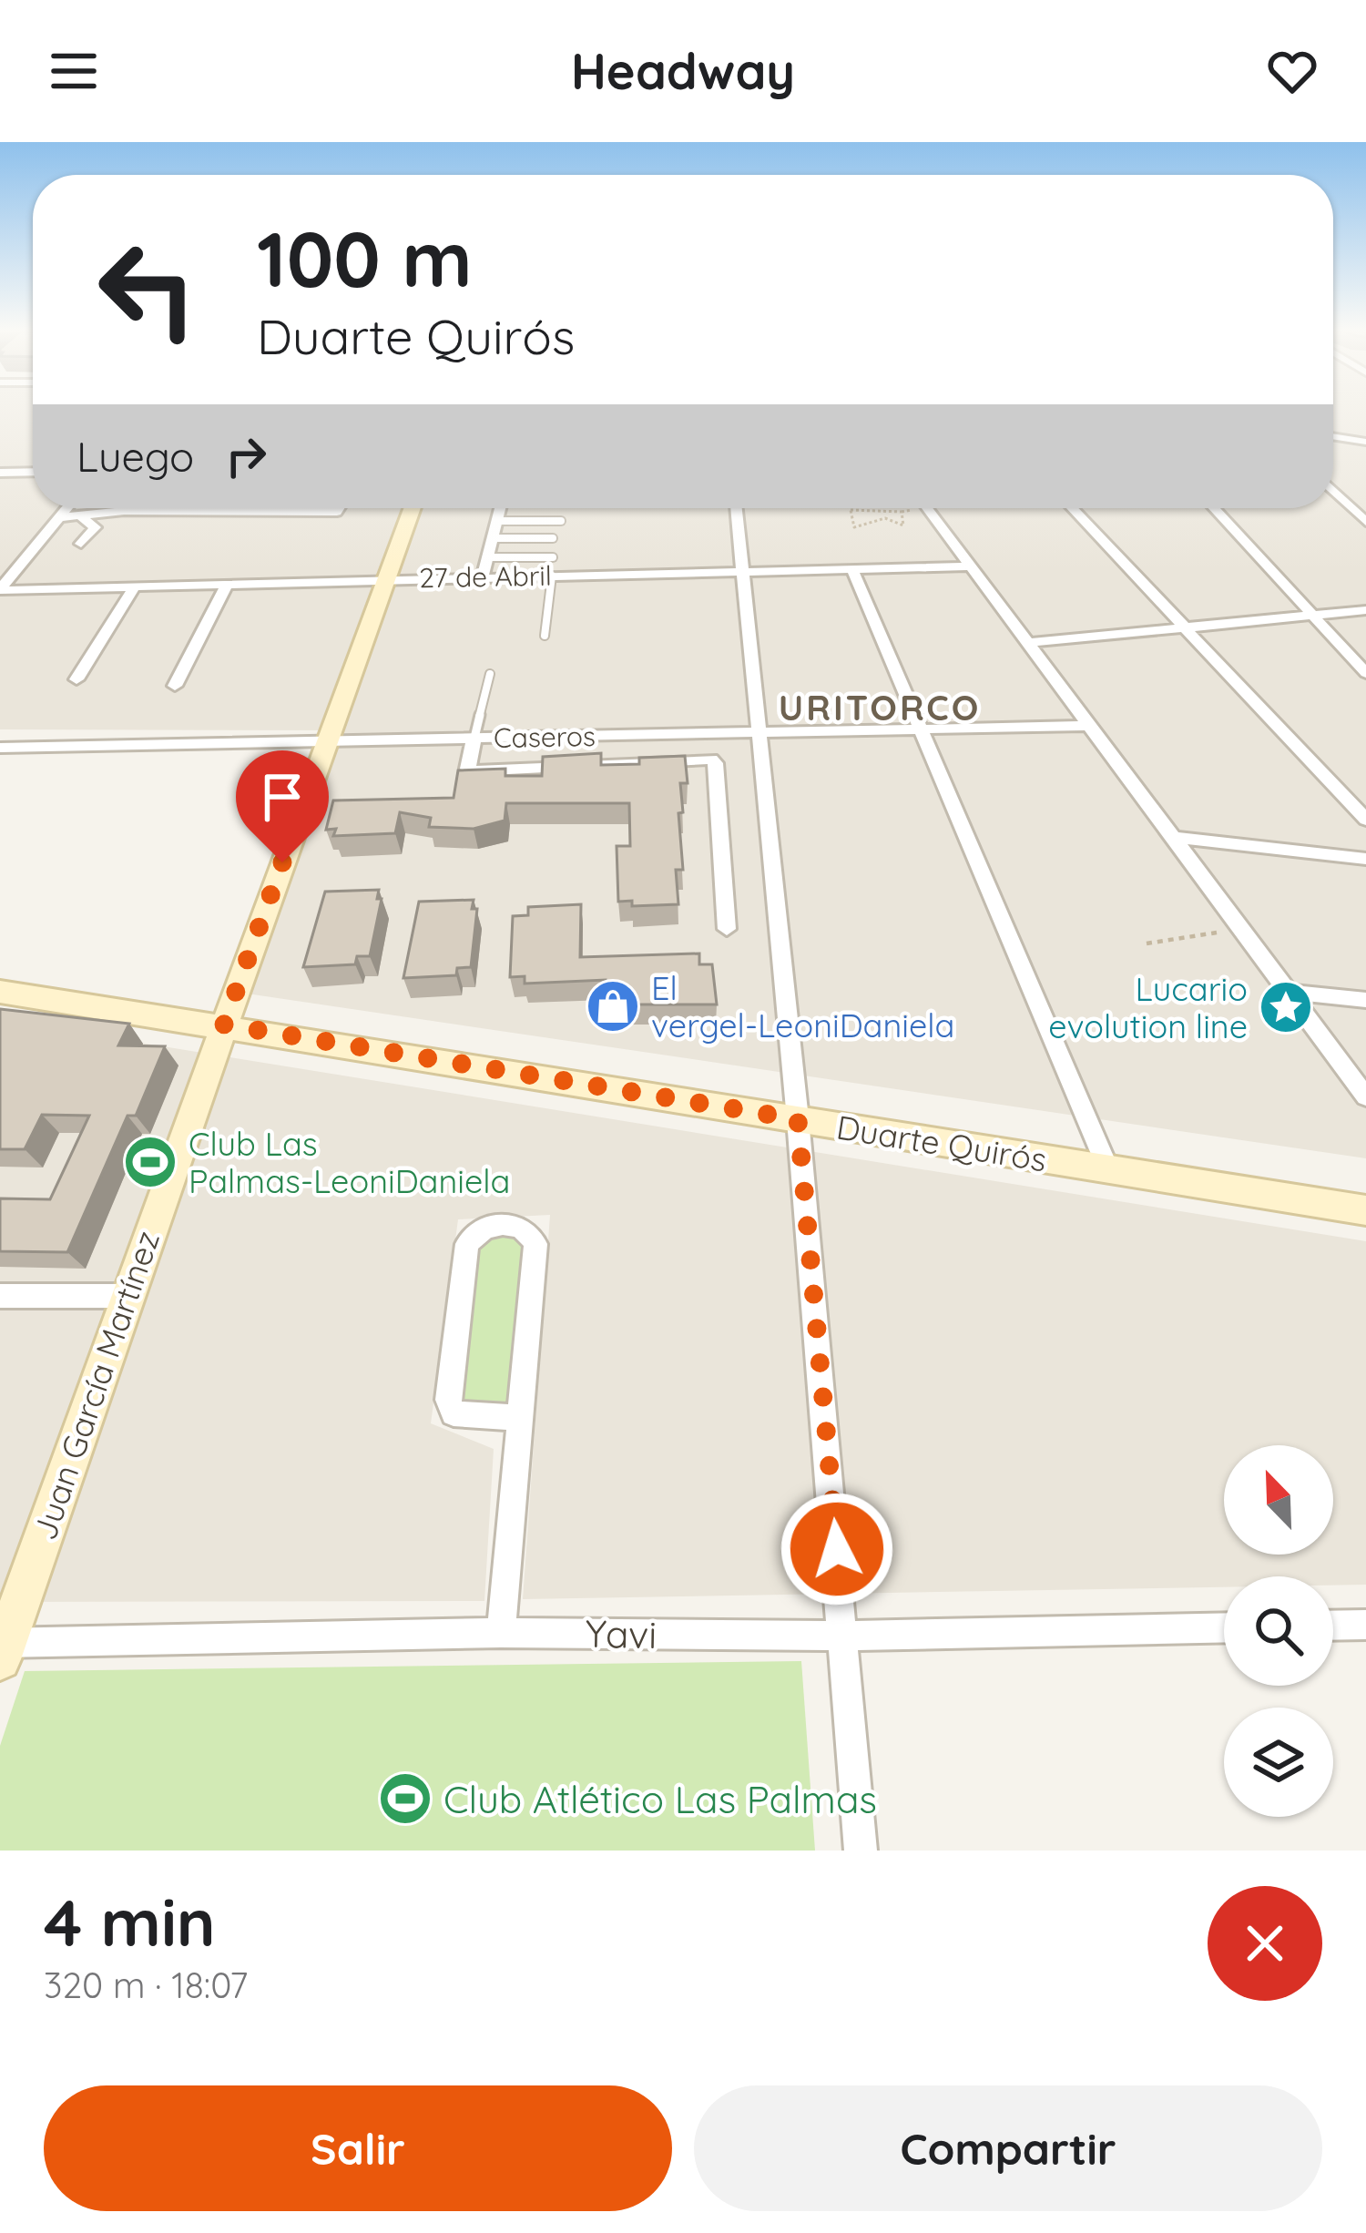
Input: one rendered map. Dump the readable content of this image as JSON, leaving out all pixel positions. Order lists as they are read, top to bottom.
{
  "streets": {
    "main road": ["Duarte Quirós", "Juan García Martínez"],
    "street": ["27 de Abril", "Caseros", "Yavi"]
  },
  "crossings": [
    ["27 de Abril", "Juan García Martínez"],
    ["Caseros", "Juan García Martínez"],
    ["Duarte Quirós", "Juan García Martínez"],
    ["Juan García Martínez", "Yavi"]
  ],
  "districts": ["URITORCO"],
  "places": {
    "shop": ["El vergel-LeoniDaniela"],
    "place": ["Lucario evolution line"],
    "sports": ["Club Las Palmas-LeoniDaniela", "Club Atlético Las Palmas"]
  },
  "north": "top left",
  "page": {
    "header": "Headway",
    "turn": ["100 m", "Duarte Quirós"],
    "then": "Luego",
    "heading": ["4 min", "320 m · 18:07"],
    "buttons": ["Salir", "Compartir"]
  }
}
